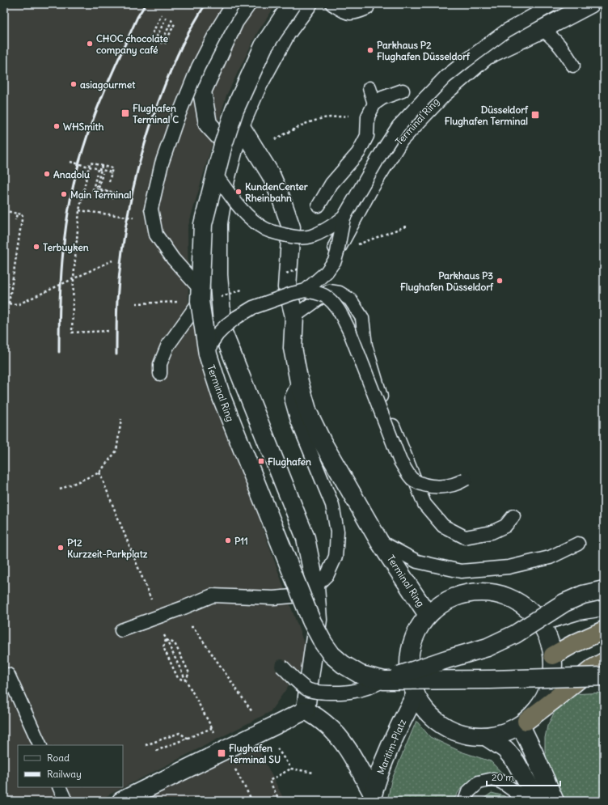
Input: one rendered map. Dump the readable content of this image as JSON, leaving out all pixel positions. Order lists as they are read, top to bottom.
{
  "streets": {
    "street": ["Terminal Ring", "Maritim-Platz"]
  },
  "places": {
    "other": [
      "CHOC chocolate company café",
      "Parkhaus P2 Flughafen Düsseldorf",
      "asiagourmet",
      "WHSmith",
      "Anadolu",
      "KundenCenter Rheinbahn",
      "Main Terminal",
      "Terbuyken",
      "Parkhaus P3 Flughafen Düsseldorf",
      "P11",
      "P12 Kurzzeit-Parkplatz"
    ],
    "transit": [
      "Flughafen Terminal C",
      "Düsseldorf Flughafen Terminal",
      "Flughafen",
      "Flughafen Terminal SU"
    ]
  },
  "legend": ["Road", "Railway"],
  "scale_bar": "20 m"
}
